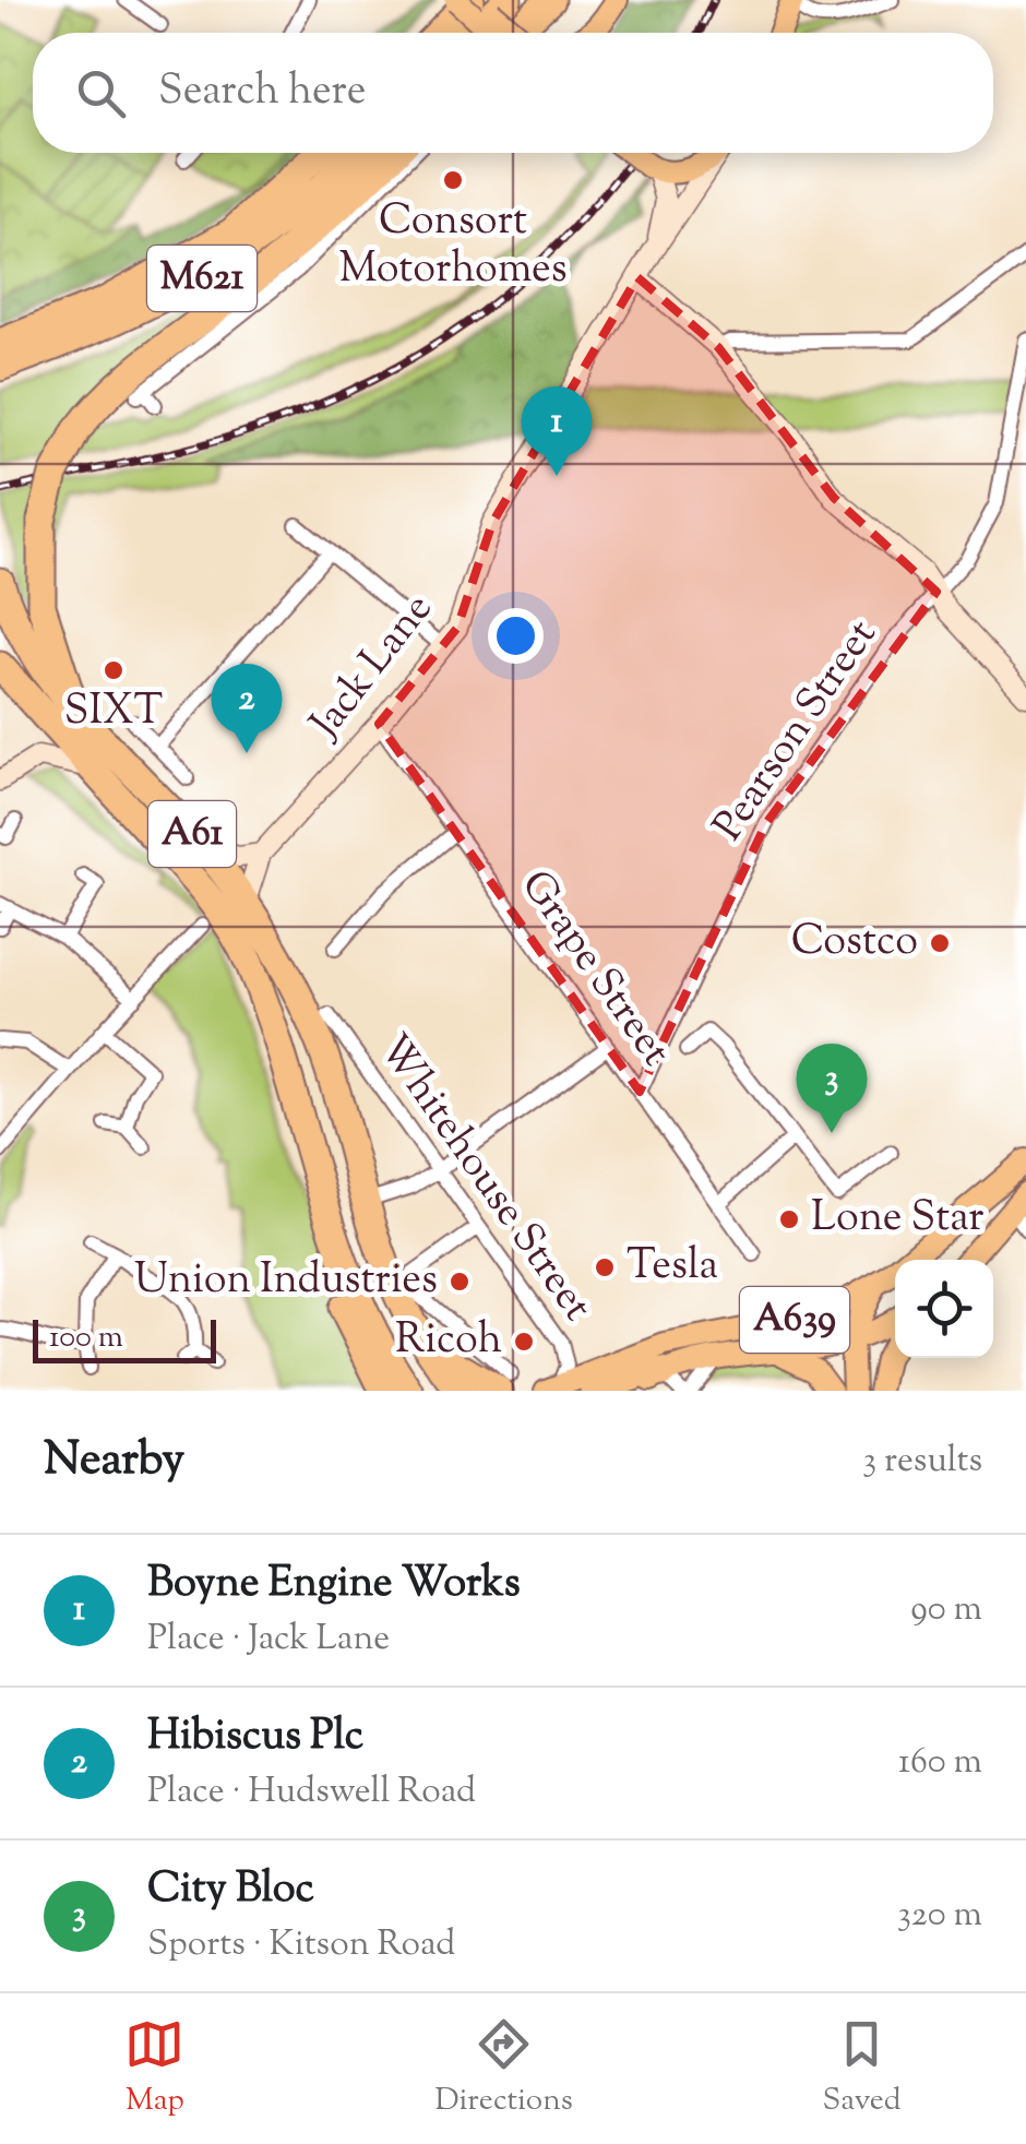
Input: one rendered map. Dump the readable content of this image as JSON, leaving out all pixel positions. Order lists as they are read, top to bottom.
{
  "streets": {
    "highway": ["M621", "A61"],
    "main road": ["A639"],
    "street": [
      "Jack Lane",
      "Pearson Street",
      "Grape Street",
      "Whitehouse Street"
    ]
  },
  "crossings": [
    ["Jack Lane", "A61"],
    ["Jack Lane", "Grape Street"],
    ["Pearson Street", "Grape Street"],
    ["Whitehouse Street", "A639"]
  ],
  "places": [
    "Consort Motorhomes",
    "SIXT",
    "Costco",
    "Lone Star",
    "Tesla",
    "Union Industries",
    "Ricoh"
  ],
  "scale_bar": "100 m",
  "page": {
    "search": "Search here",
    "pins": ["1", "2", "3"],
    "scale": "100 m",
    "heading": ["Nearby", "3 results"],
    "list": [
      {
        "mark": "1",
        "name": "Boyne Engine Works",
        "note": "Place · Jack Lane",
        "value": "90 m"
      },
      {
        "mark": "2",
        "name": "Hibiscus Plc",
        "note": "Place · Hudswell Road",
        "value": "160 m"
      },
      {
        "mark": "3",
        "name": "City Bloc",
        "note": "Sports · Kitson Road",
        "value": "320 m"
      }
    ],
    "nav": ["Map", "Directions", "Saved"]
  }
}
